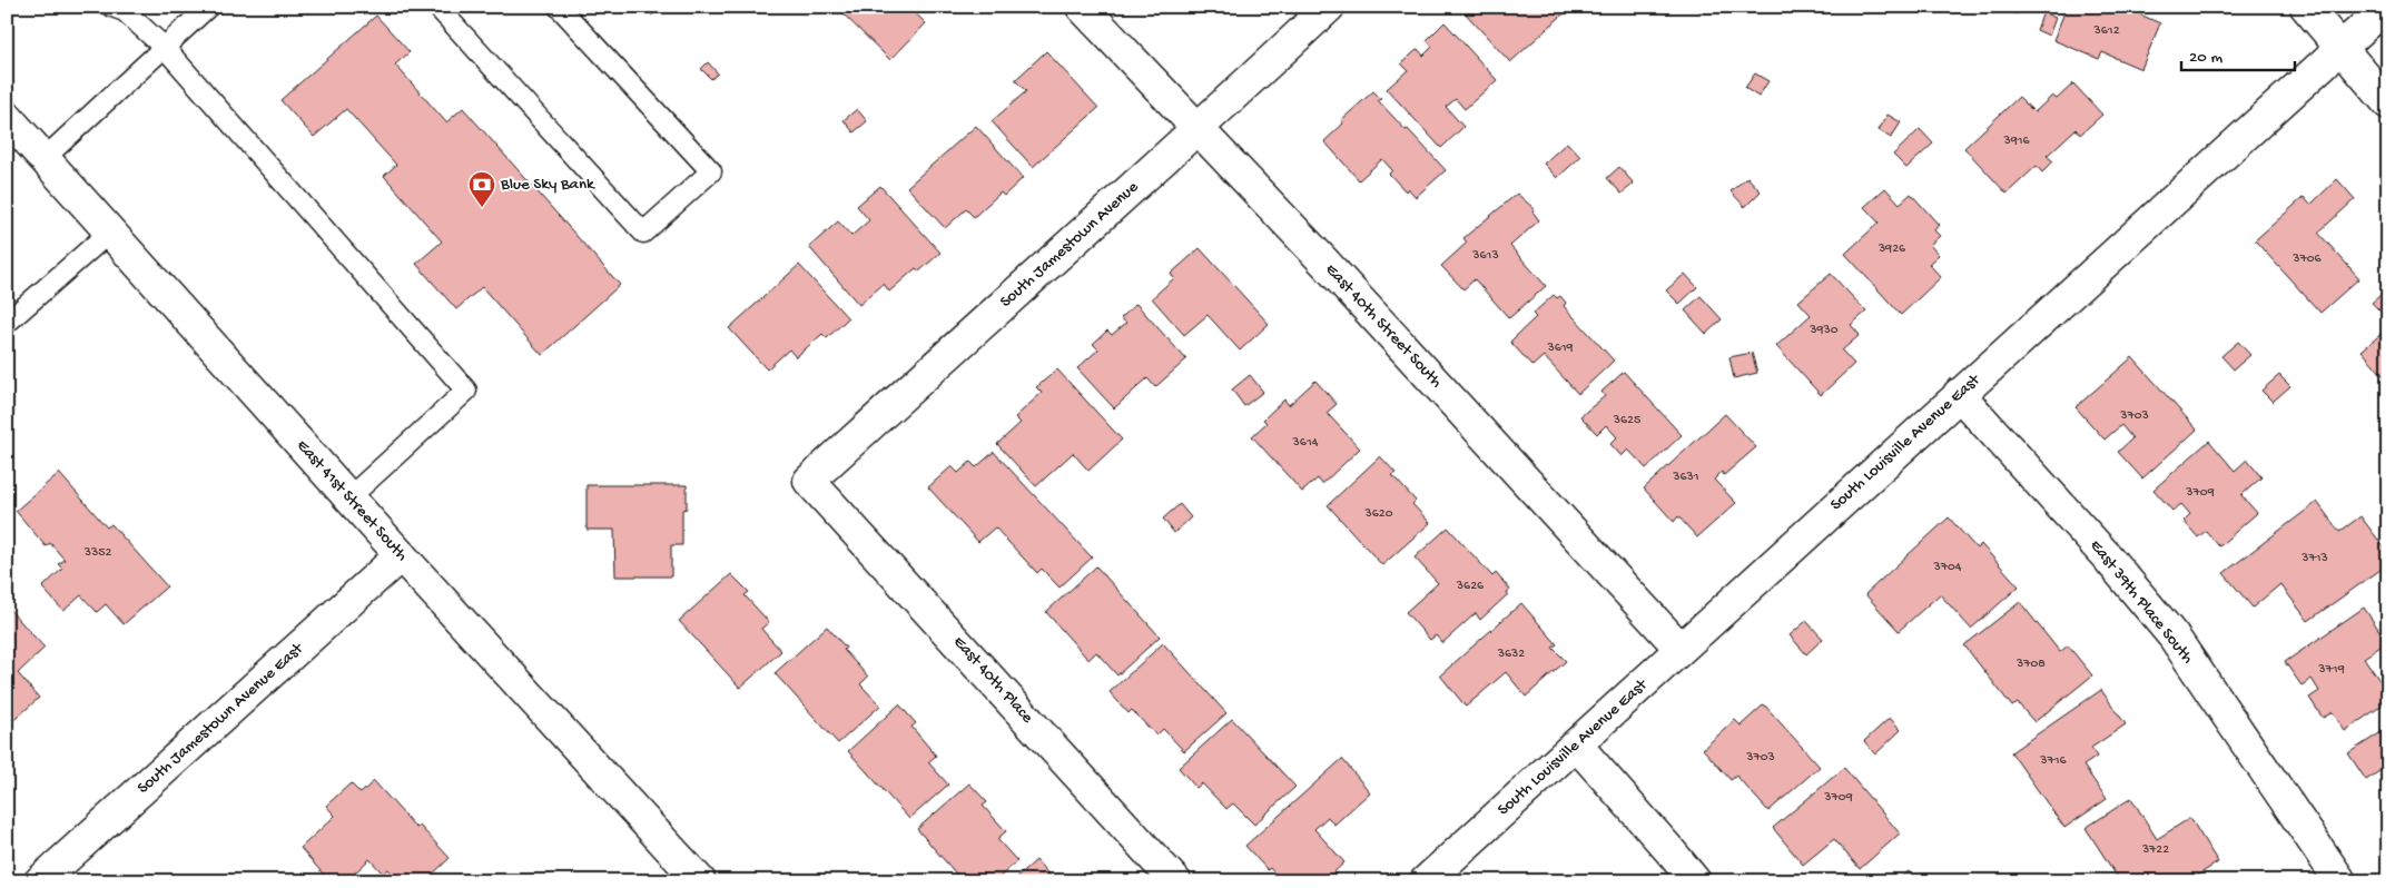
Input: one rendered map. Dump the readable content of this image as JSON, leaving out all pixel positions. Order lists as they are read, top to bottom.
{
  "streets": {
    "street": [
      "South Jamestown Avenue",
      "East 40th Street South",
      "South Louisville Avenue East",
      "East 41st Street South",
      "East 39th Place South",
      "East 40th Place",
      "South Jamestown Avenue East"
    ]
  },
  "crossings": [
    ["South Jamestown Avenue", "East 40th Street South"],
    ["South Jamestown Avenue", "East 40th Place"],
    ["East 40th Street South", "South Louisville Avenue East"],
    ["South Louisville Avenue East", "East 39th Place South"],
    ["East 41st Street South", "South Jamestown Avenue East"]
  ],
  "places": {
    "bank": ["Blue Sky Bank"]
  },
  "house_numbers": [
    "3612",
    "3916",
    "3926",
    "3613",
    "3706",
    "3930",
    "3619",
    "3703",
    "3625",
    "3614",
    "3631",
    "3709",
    "3620",
    "3352",
    "3713",
    "3704",
    "3626",
    "3632",
    "3708",
    "3719",
    "3703",
    "3716",
    "3709",
    "3722"
  ],
  "scale_bar": "20 m"
}
